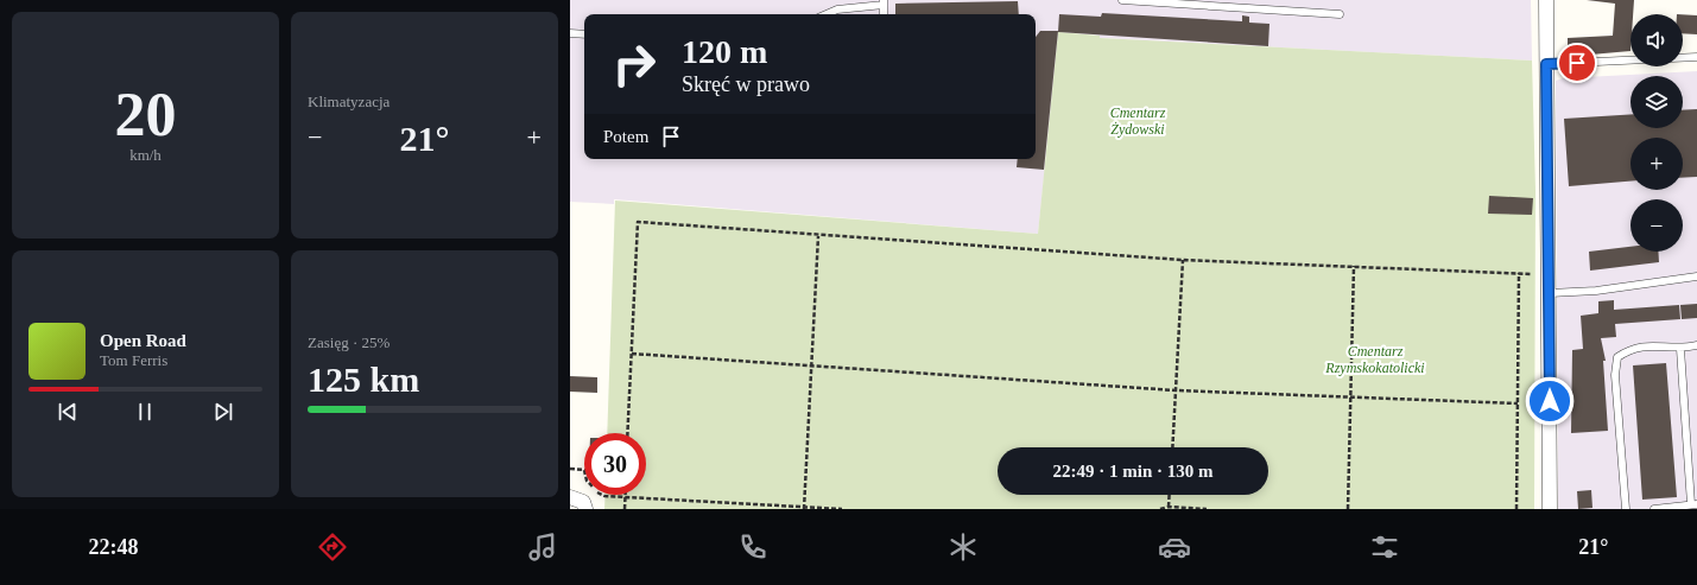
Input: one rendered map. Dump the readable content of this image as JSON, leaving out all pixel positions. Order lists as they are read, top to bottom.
{
  "parks": ["Cmentarz Żydowski", "Cmentarz Rzymskokatolicki"],
  "page": {
    "tile": [
      ["20", "km/h"],
      "Klimatyzacja",
      ["Zasięg · 25%", "125 km"]
    ],
    "map_buttons": ["+", "−"],
    "turn": ["120 m", "Skręć w prawo"],
    "then": "Potem",
    "heat": ["−", "21°", "+"],
    "song": ["Open Road", "Tom Ferris"],
    "limit": "30",
    "trip": "22:49 · 1 min · 130 m",
    "tabs": ["22:48", "21°"]
  }
}
